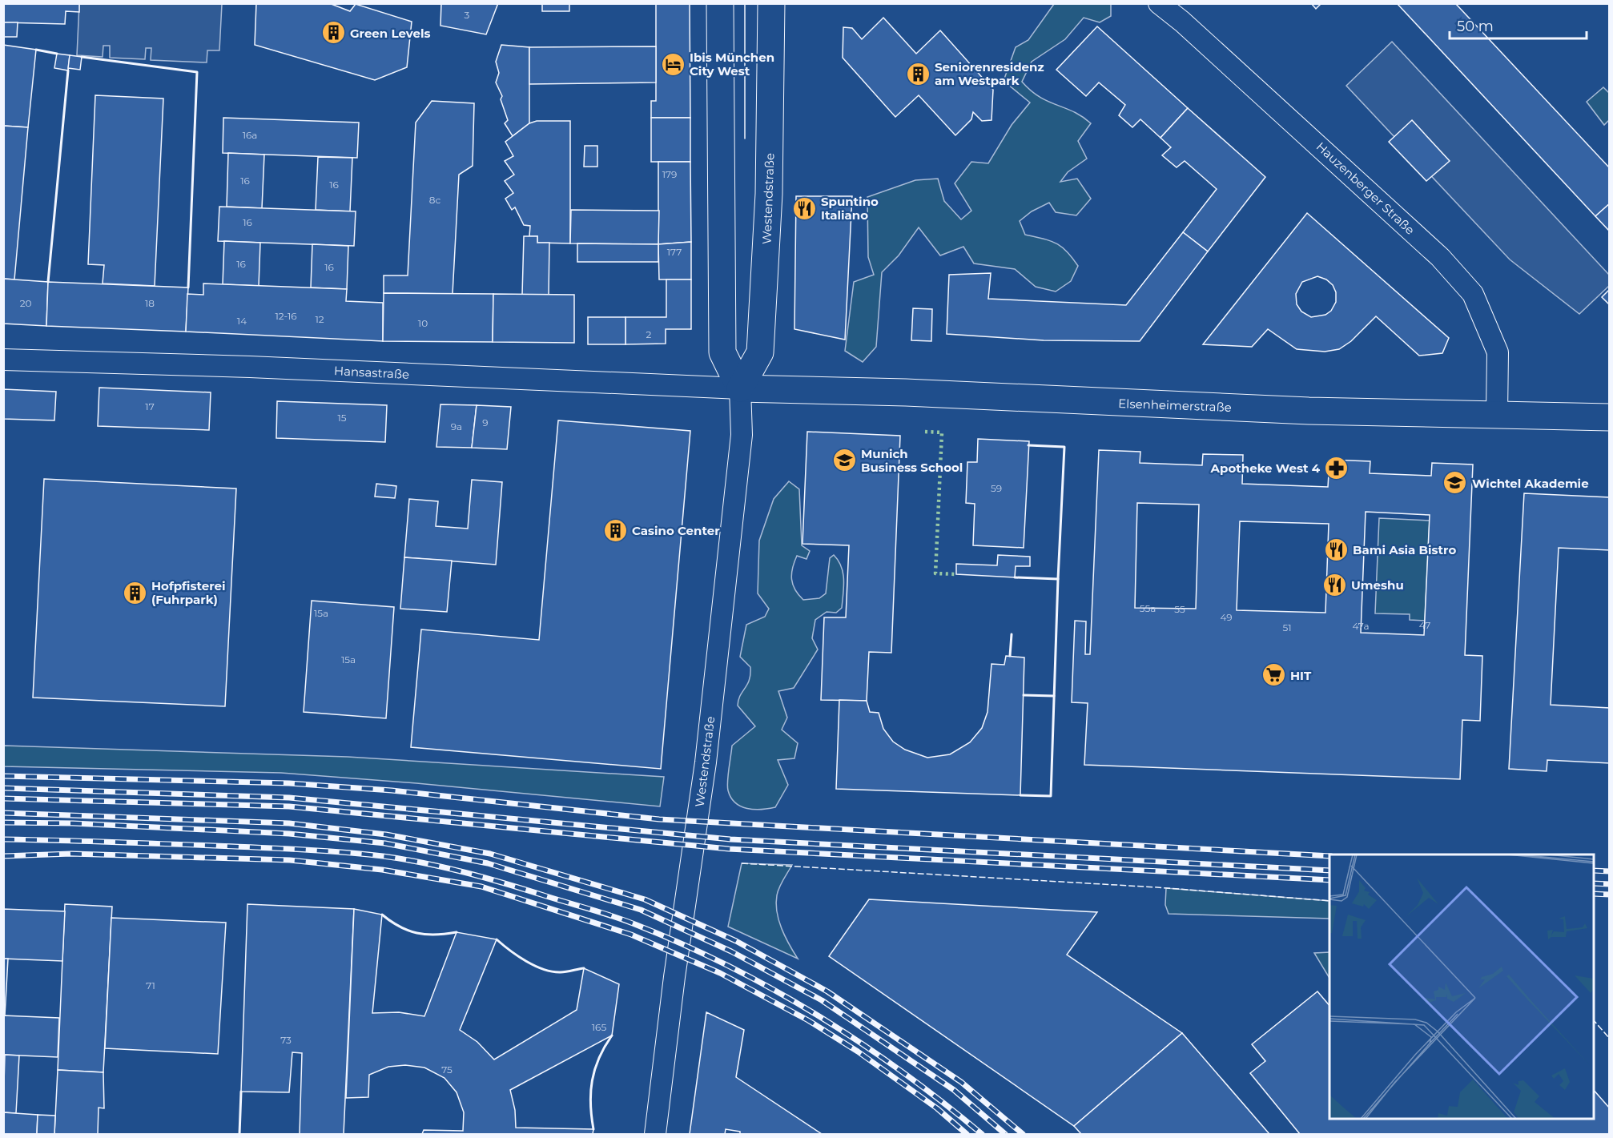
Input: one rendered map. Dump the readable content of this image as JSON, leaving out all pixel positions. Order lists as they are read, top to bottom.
{
  "streets": {
    "main road": ["Westendstraße", "Elsenheimerstraße"],
    "street": ["Hauzenberger Straße", "Hansastraße"]
  },
  "crossings": [
    ["Hauzenberger Straße", "Elsenheimerstraße"],
    ["Westendstraße", "Hansastraße"],
    ["Westendstraße", "Elsenheimerstraße"],
    ["Hansastraße", "Elsenheimerstraße"]
  ],
  "places": {
    "building": [
      "Green Levels",
      "Seniorenresidenz am Westpark",
      "Casino Center",
      "Hofpfisterei (Fuhrpark)"
    ],
    "hotel": ["Ibis München City West"],
    "restaurant": ["Spuntino Italiano", "Bami Asia Bistro", "Umeshu"],
    "school or university": ["Munich Business School", "Wichtel Akademie"],
    "pharmacy": ["Apotheke West 4"],
    "supermarket": ["HIT"]
  },
  "house_numbers": [
    "3",
    "16a",
    "179",
    "16",
    "16",
    "8c",
    "16",
    "177",
    "16",
    "16",
    "20",
    "18",
    "12-16",
    "12",
    "14",
    "10",
    "2",
    "17",
    "15",
    "9",
    "9a",
    "59",
    "55a",
    "55",
    "15a",
    "49",
    "47",
    "47a",
    "51",
    "15a",
    "71",
    "165",
    "73",
    "75"
  ],
  "scale_bar": "50 m"
}
